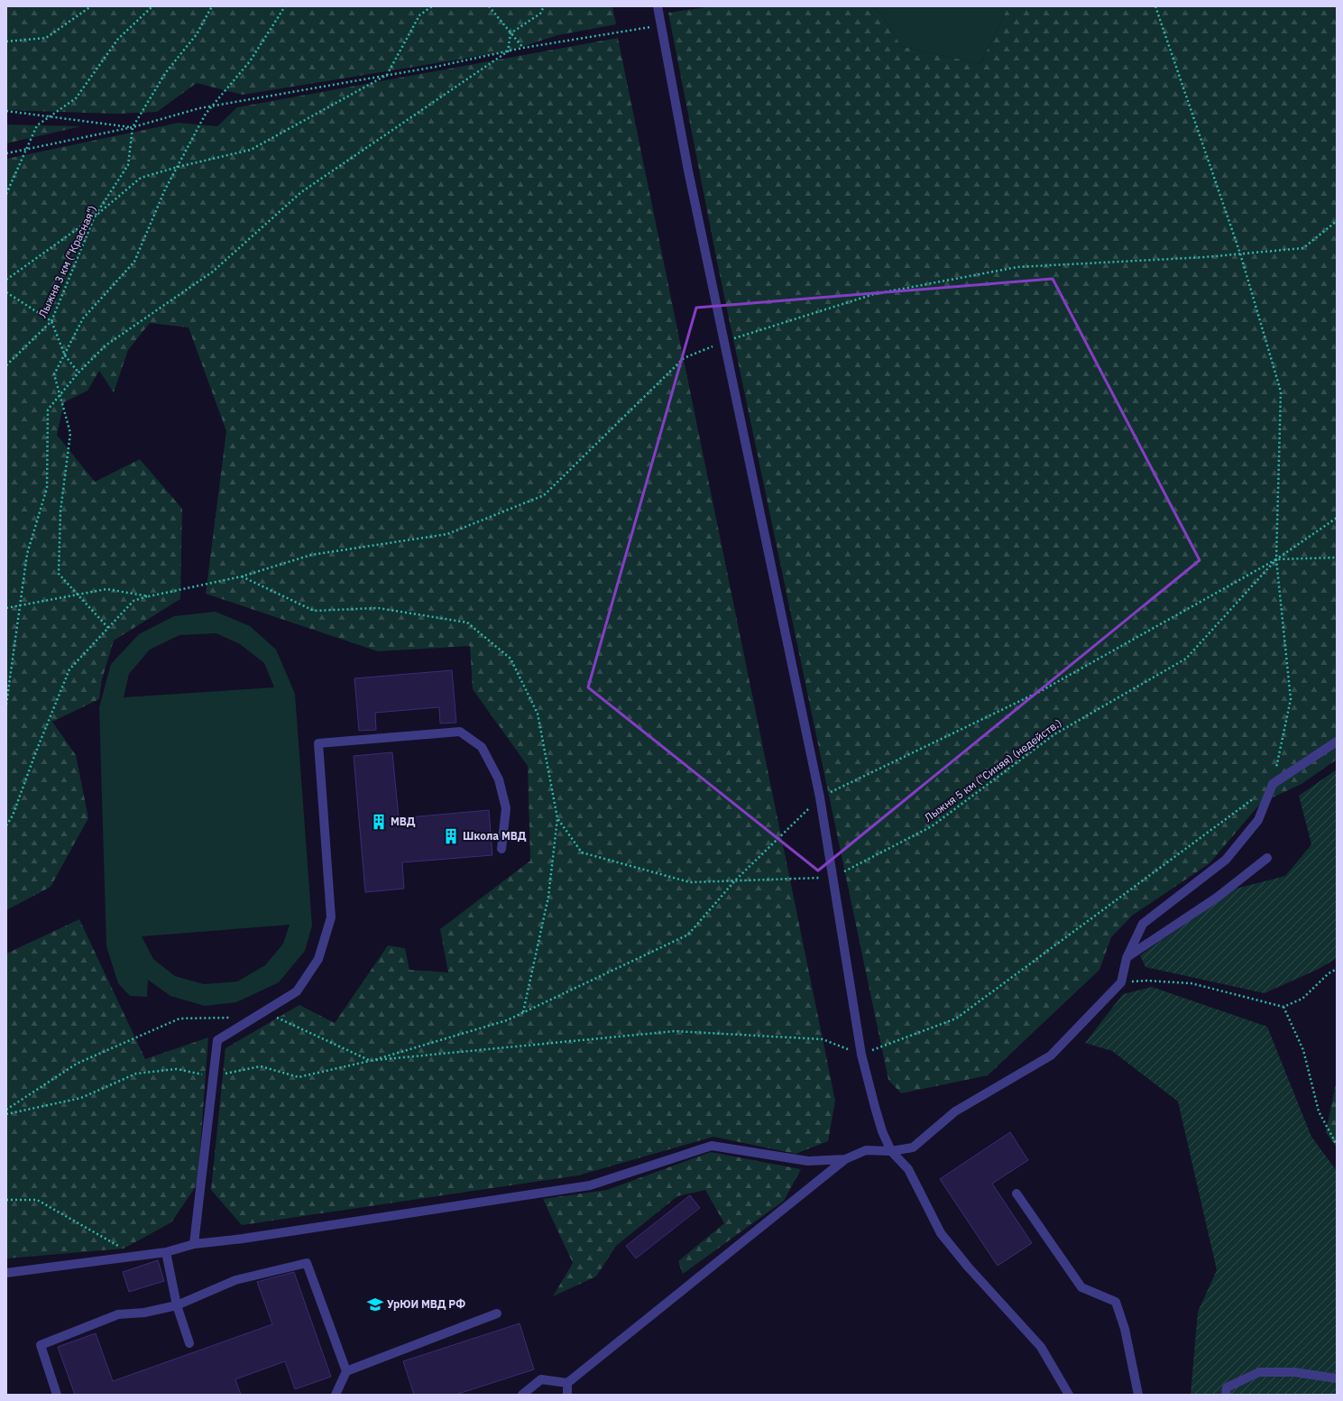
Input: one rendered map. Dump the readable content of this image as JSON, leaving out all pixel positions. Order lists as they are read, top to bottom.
{
  "streets": {
    "path": ["Лыжня 3 км (\"Красная\")", "Лыжня 5 км (\"Синяя) (недейств.)"]
  },
  "places": {
    "building": ["МВД", "Школа МВД"],
    "school or university": ["УрЮИ МВД РФ"]
  }
}
